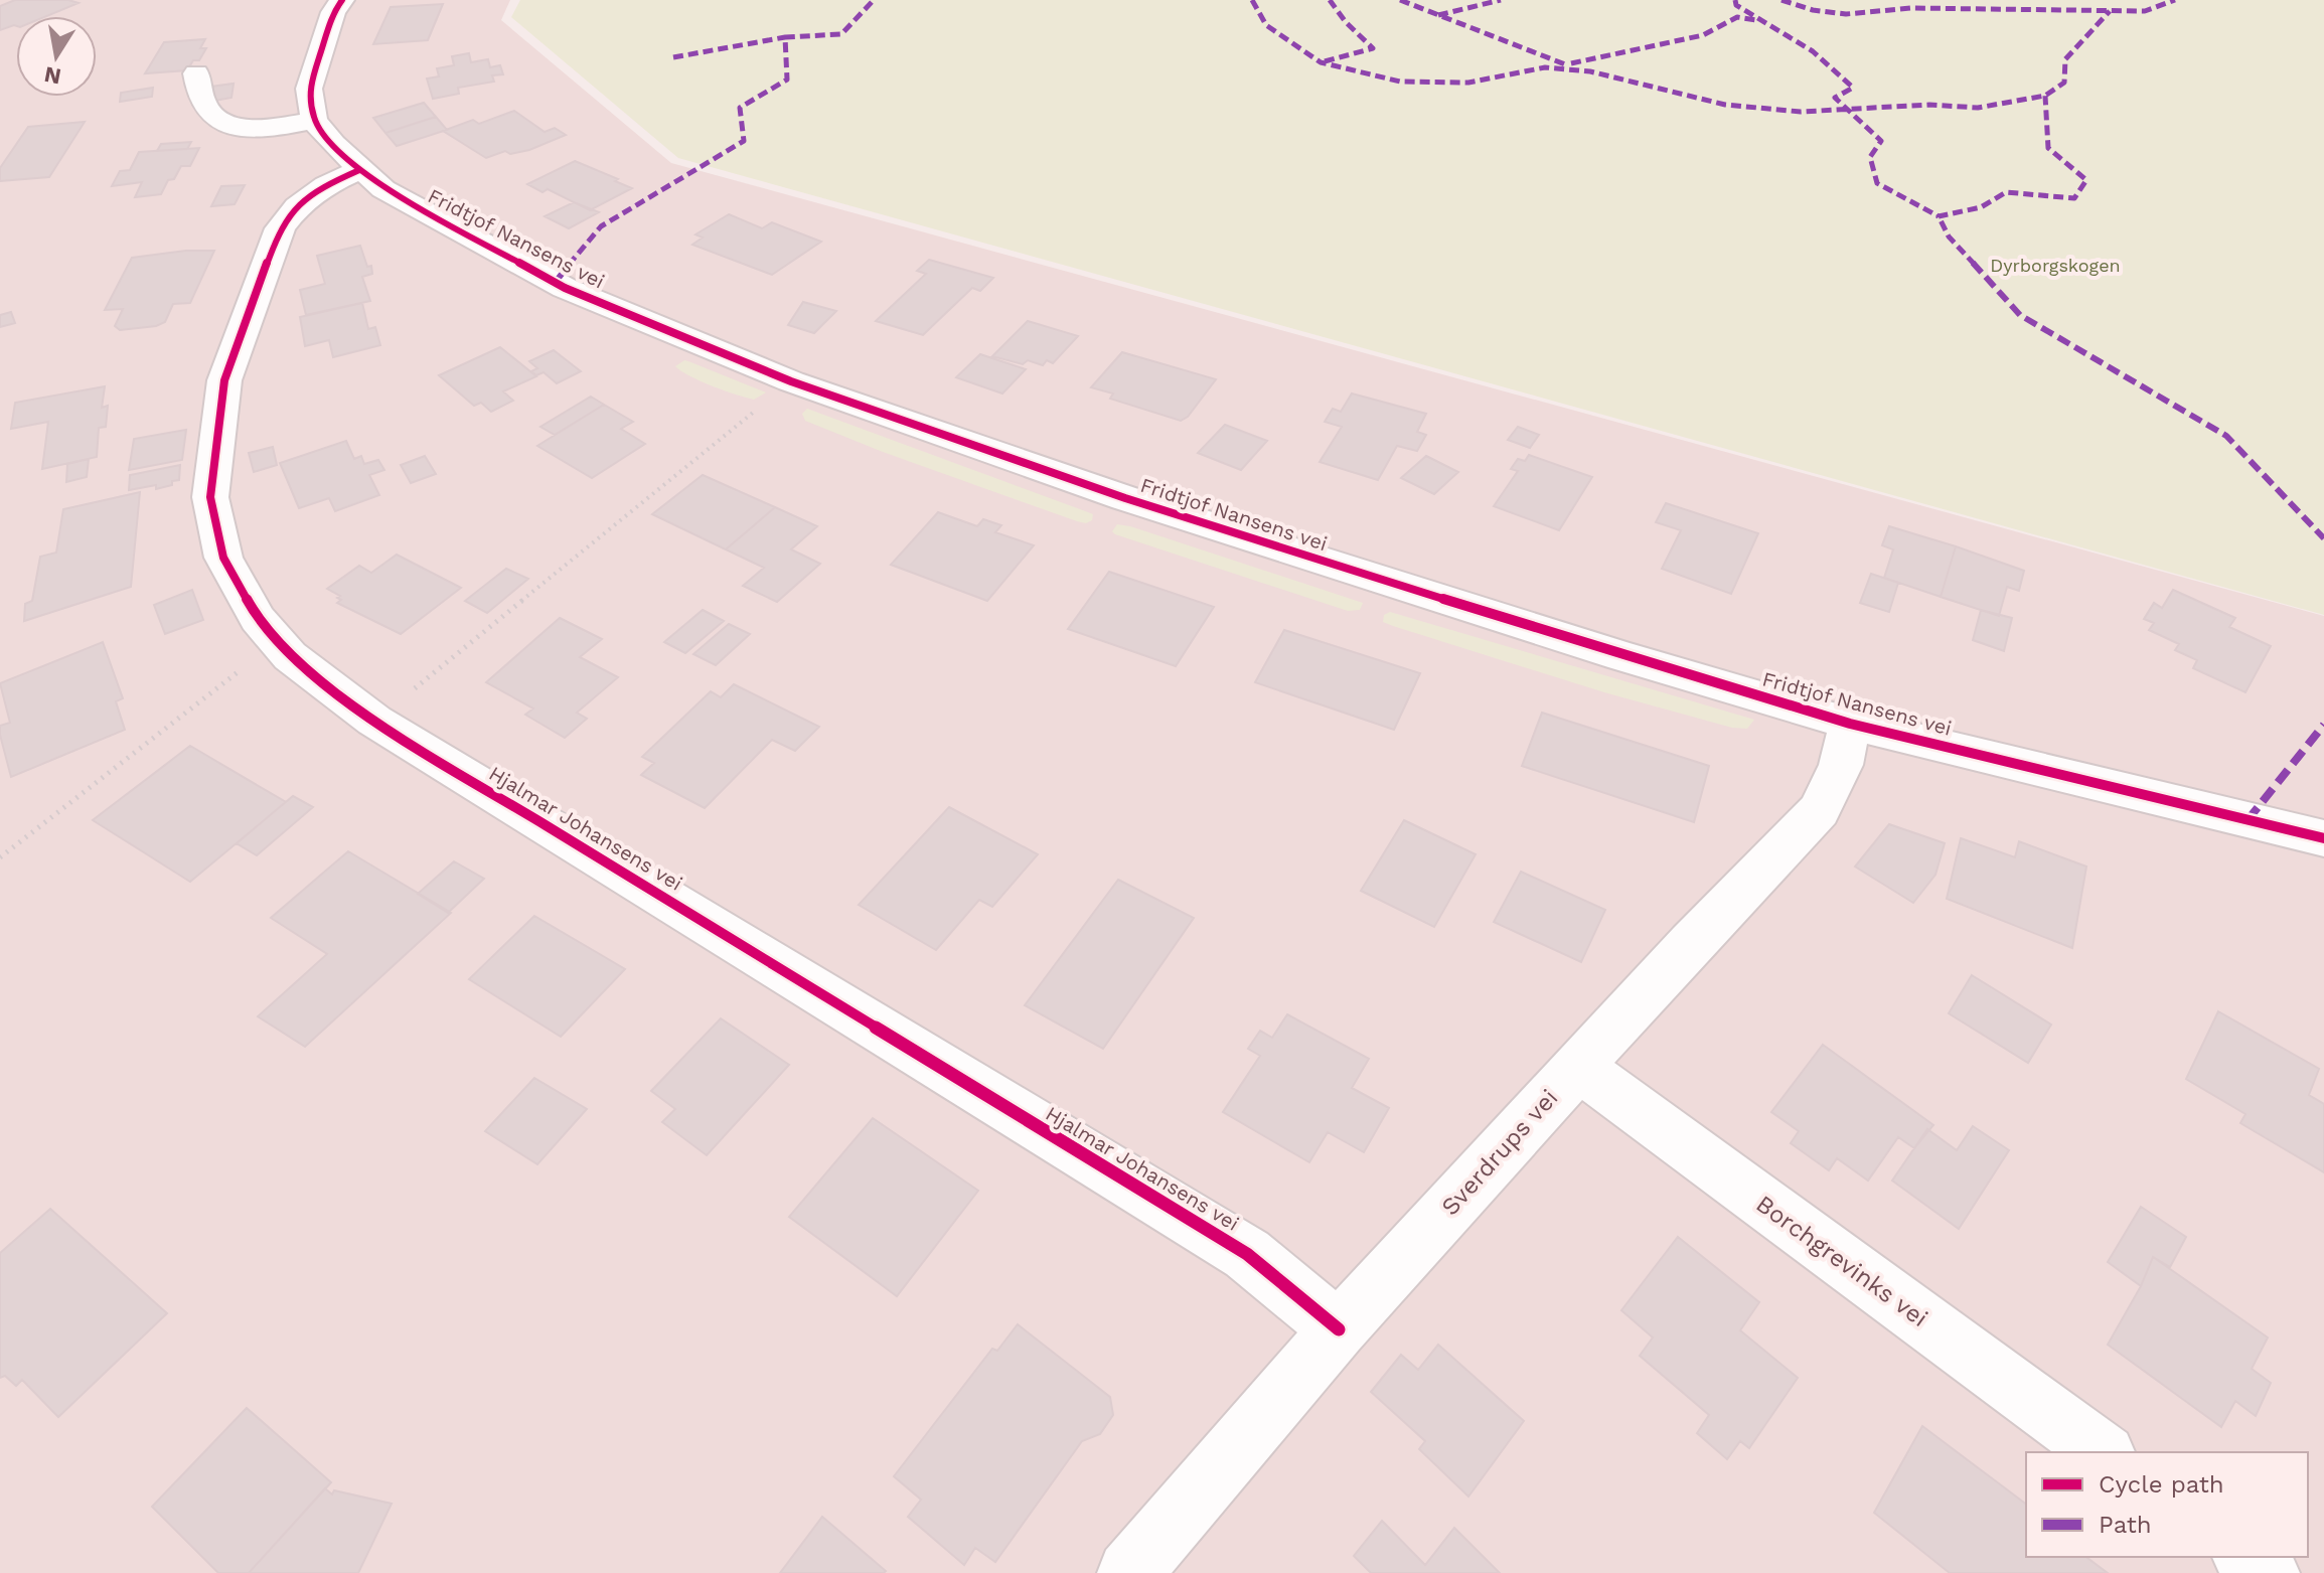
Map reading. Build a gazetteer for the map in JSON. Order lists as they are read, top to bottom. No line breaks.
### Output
{"streets":{"street":["Fridtjof Nansens vei","Hjalmar Johansens vei","Sverdrups vei","Borchgrevinks vei"]},"crossings":[["Fridtjof Nansens vei","Hjalmar Johansens vei"],["Fridtjof Nansens vei","Sverdrups vei"],["Hjalmar Johansens vei","Sverdrups vei"],["Sverdrups vei","Borchgrevinks vei"]],"parks":["Dyrborgskogen"],"legend":["Cycle path","Path"],"north":"bottom"}
